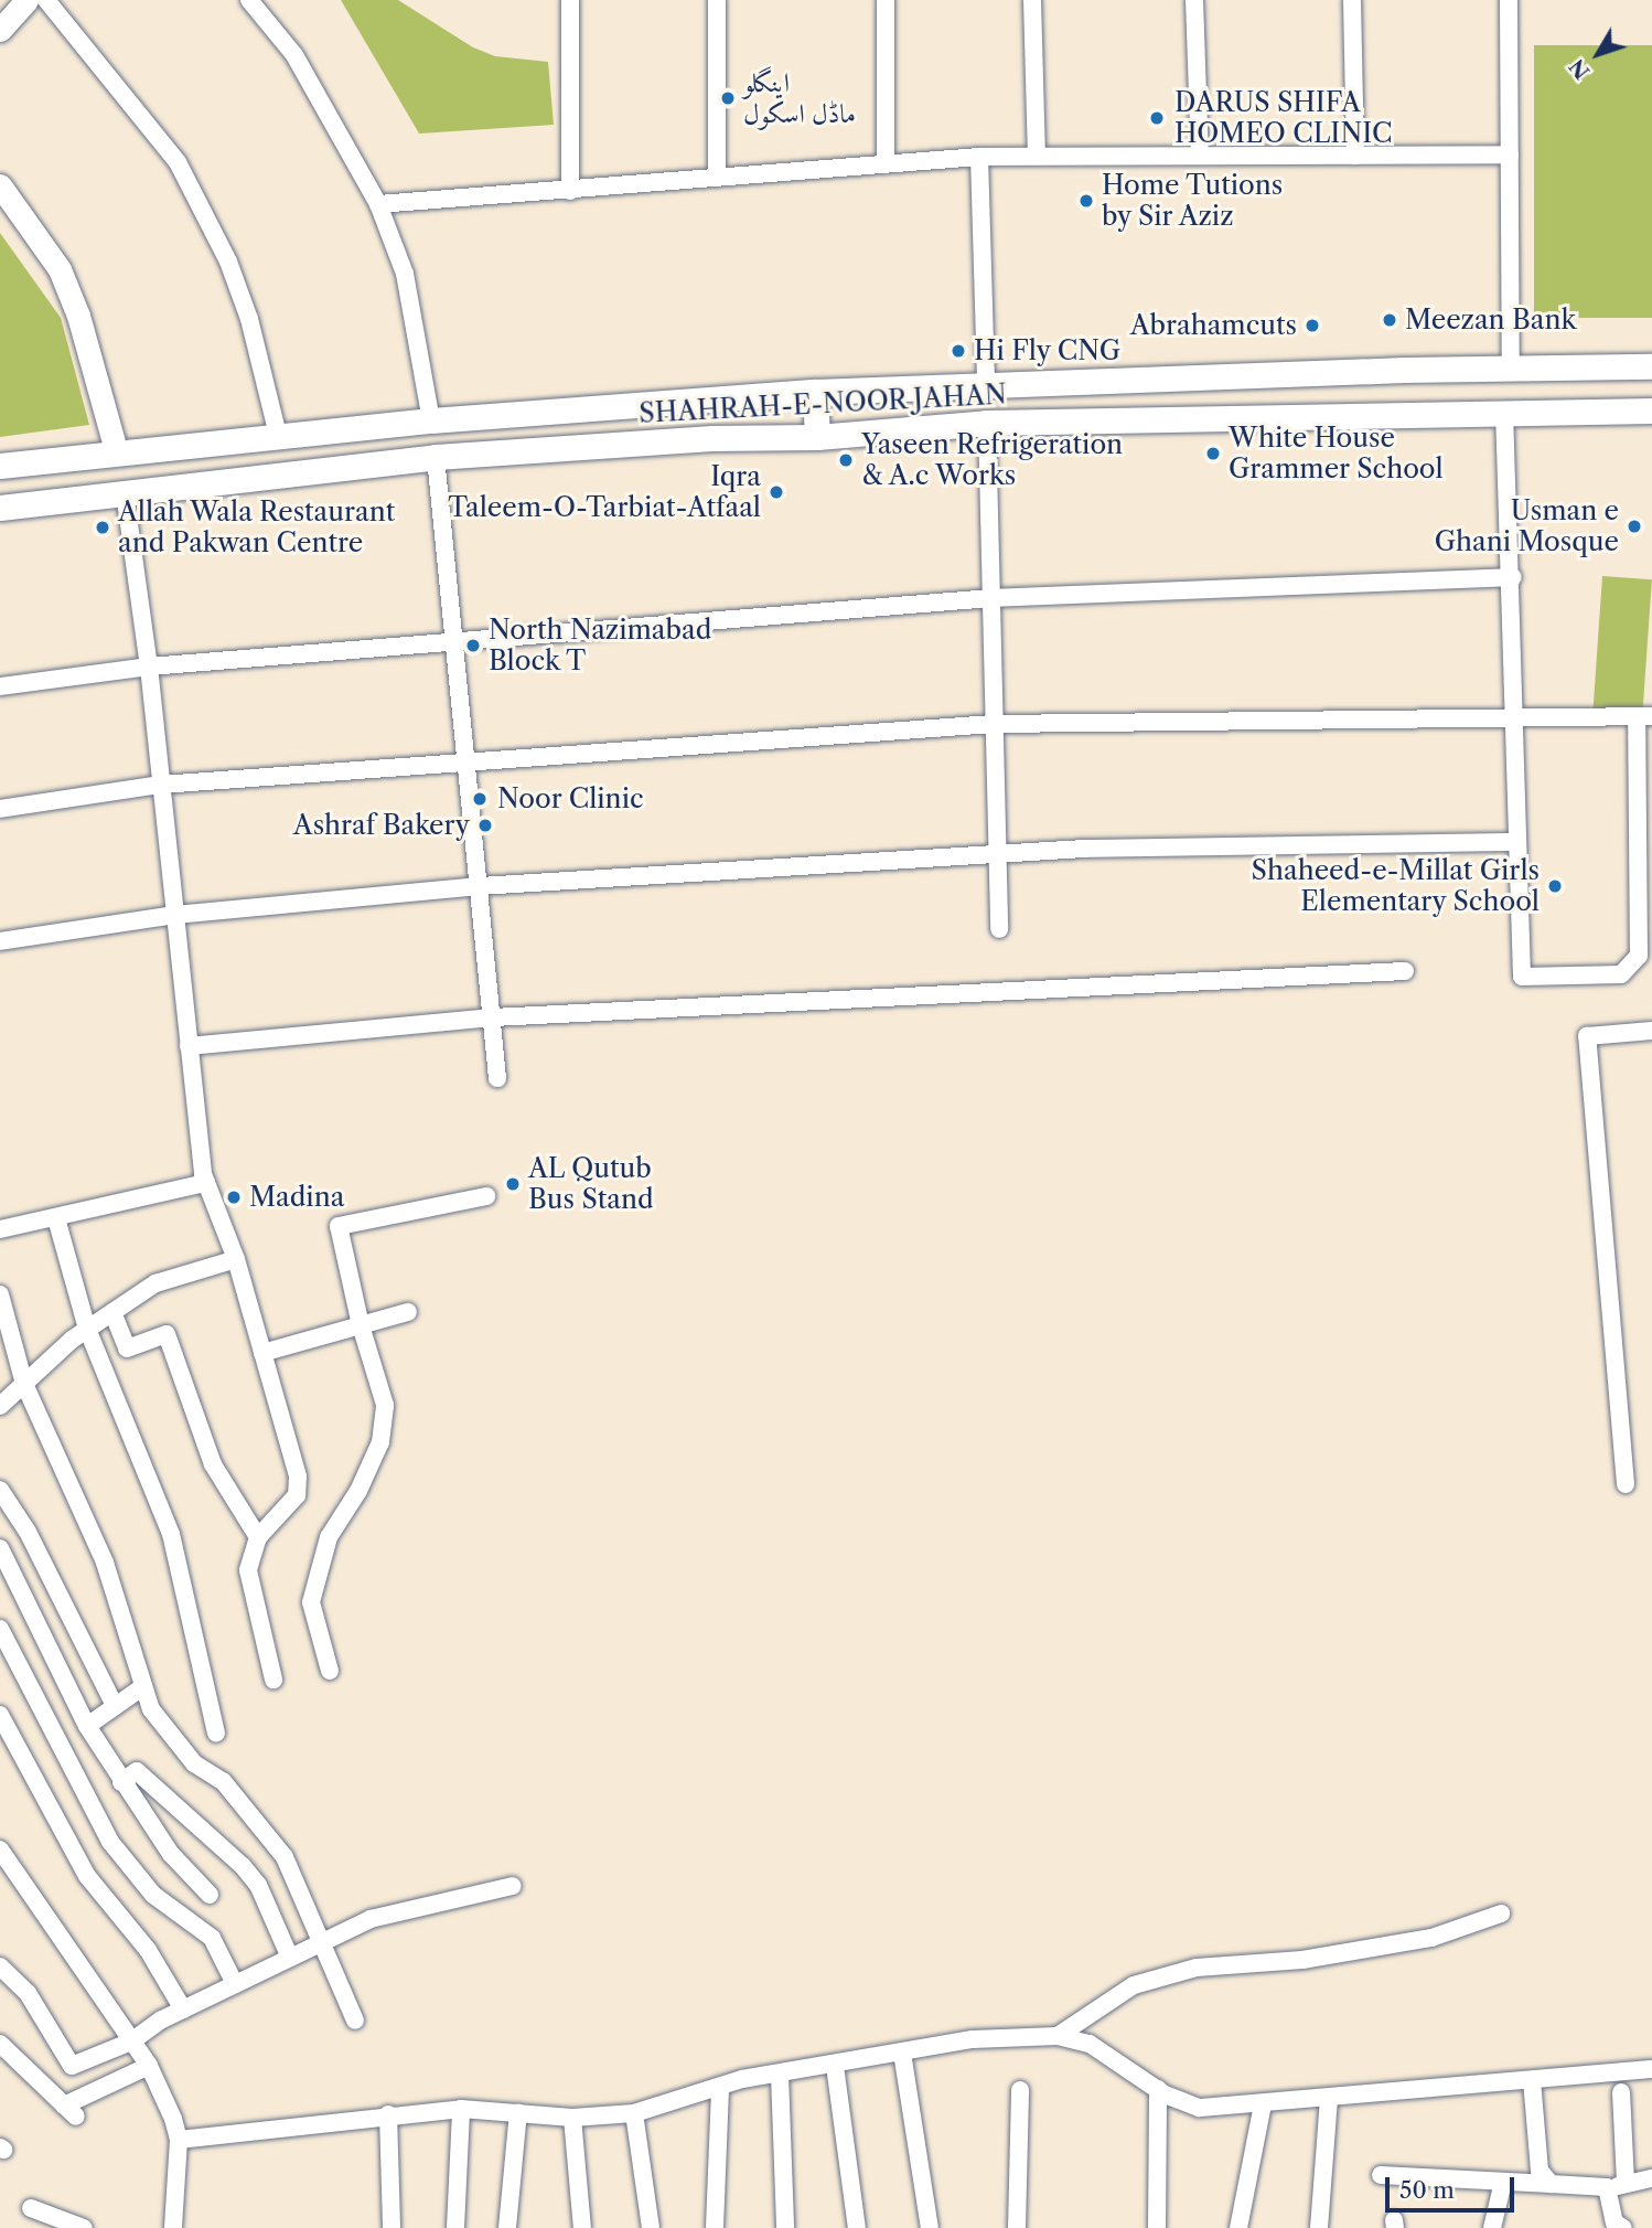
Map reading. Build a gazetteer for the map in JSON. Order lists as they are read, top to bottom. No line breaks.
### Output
{"streets":{"main road":["SHAHRAH-E-NOOR JAHAN"]},"places":["اینگلو ماڈل اسکول","DARUS SHIFA HOMEO CLINIC","Home Tutions by Sir Aziz","Meezan Bank","Abrahamcuts","Hi Fly CNG","White House Grammer School","Yaseen Refrigeration & A.c Works","Iqra Taleem-O-Tarbiat-Atfaal","Usman e Ghani Mosque","Allah Wala Restaurant and Pakwan Centre","North Nazimabad Block T","Noor Clinic","Ashraf Bakery","Shaheed-e-Millat Girls Elementary School","AL Qutub Bus Stand","Madina"],"scale_bar":"50 m","north":"bottom left"}
